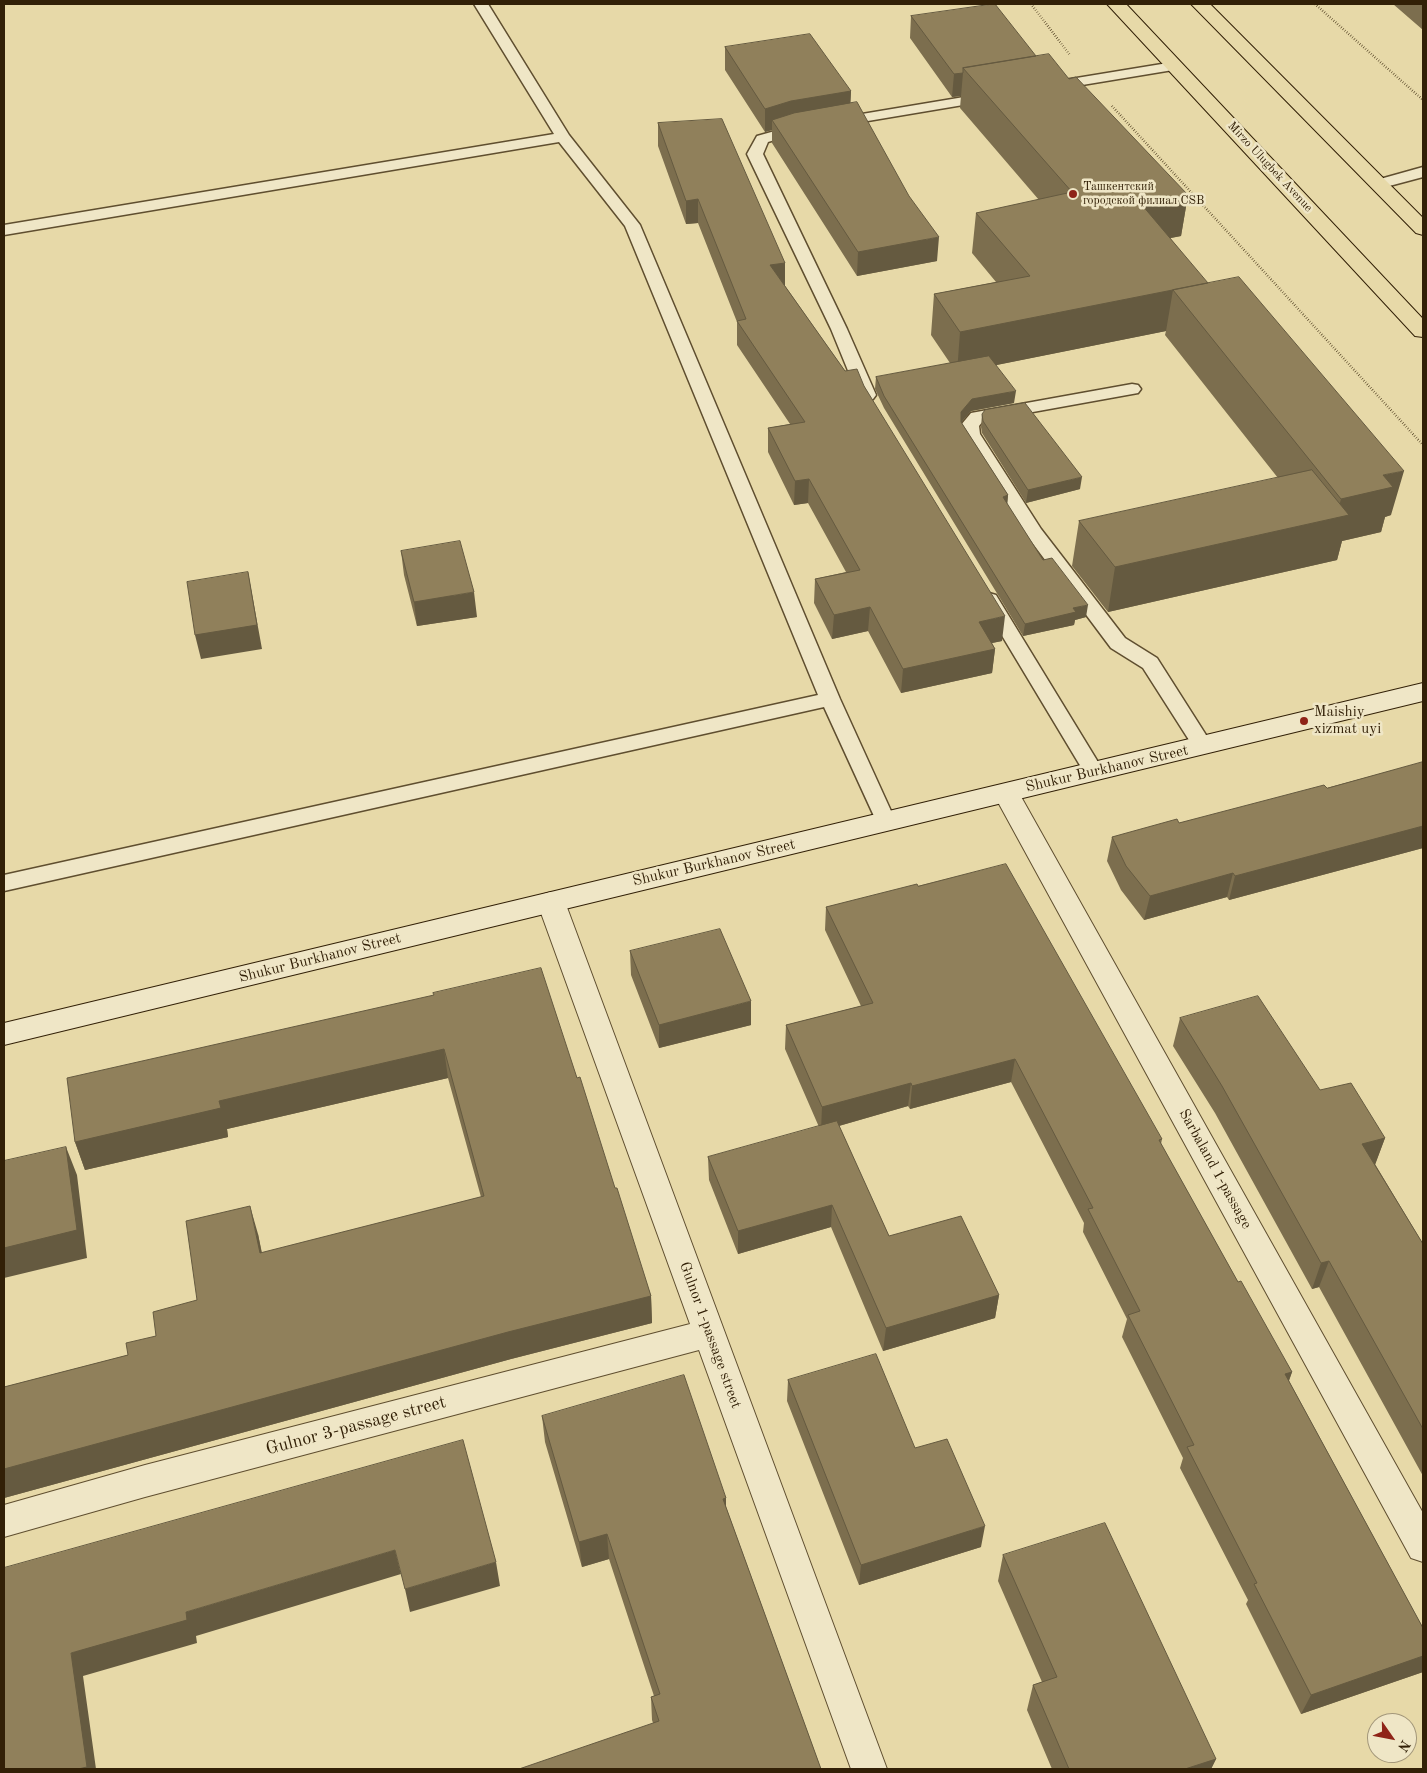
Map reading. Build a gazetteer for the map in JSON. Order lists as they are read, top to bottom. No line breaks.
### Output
{"streets":{"main road":["Mirzo Ulugbek Avenue"],"street":["Shukur Burkhanov Street","Sarbaland 1-passage","Gulnor 1-passage street","Gulnor 3-passage street"]},"crossings":[["Shukur Burkhanov Street","Sarbaland 1-passage"],["Shukur Burkhanov Street","Gulnor 1-passage street"],["Gulnor 1-passage street","Gulnor 3-passage street"]],"places":["Ташкентский городской филиал CSB","Maishiy xizmat uyi"],"north":"bottom right"}
